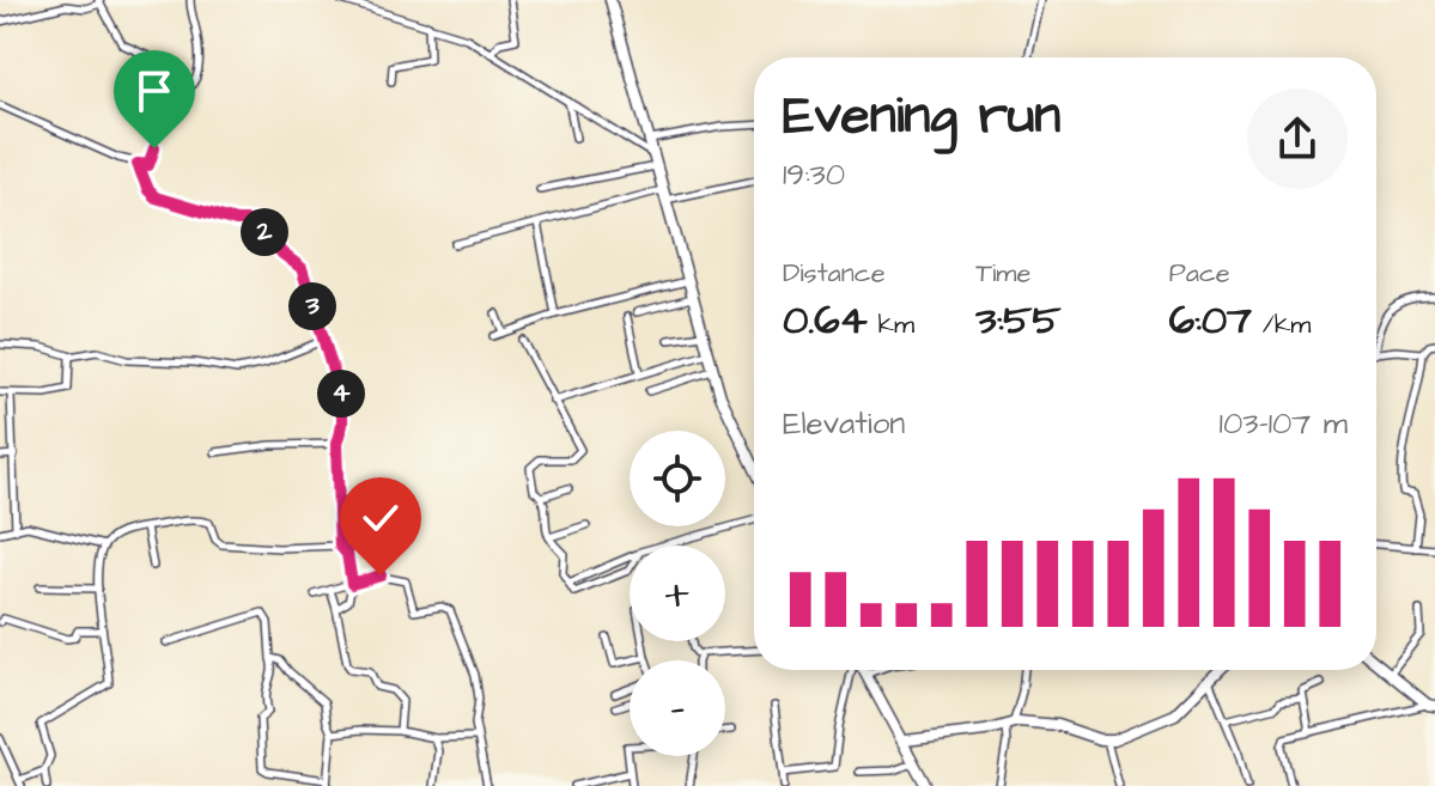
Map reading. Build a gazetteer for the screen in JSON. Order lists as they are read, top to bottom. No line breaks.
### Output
{"page":{"heading":["Evening run","19:30"],"pins":["2","3","4"],"stats":[["Distance","0.64 km"],["Time","3:55"],["Pace","6:07 /km"]],"chart":["Elevation","103–107 m"],"map_buttons":["+","−"]}}
